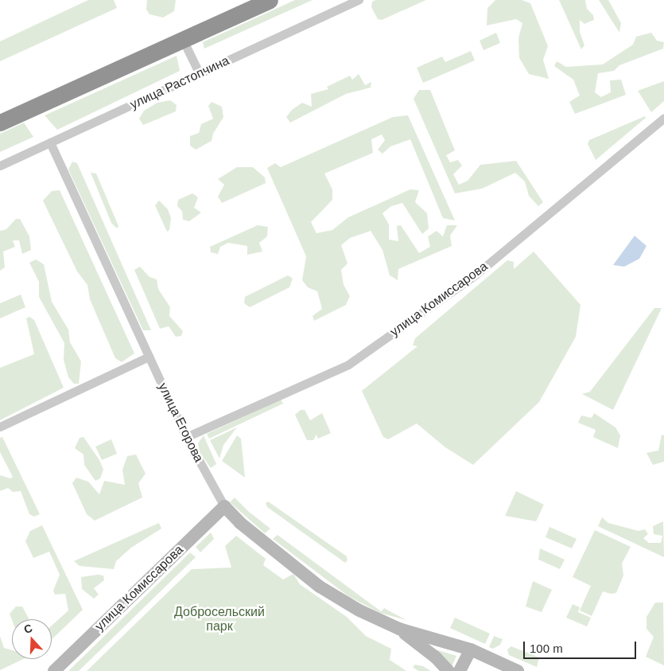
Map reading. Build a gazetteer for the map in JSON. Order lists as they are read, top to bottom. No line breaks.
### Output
{"streets":{"main road":["улица Комиссарова","улица Егорова"],"street":["улица Растопчина"]},"crossings":[["улица Растопчина","улица Егорова"],["улица Комиссарова","улица Егорова"]],"parks":["Добросельский парк"],"scale_bar":"100 m","north":"top"}
